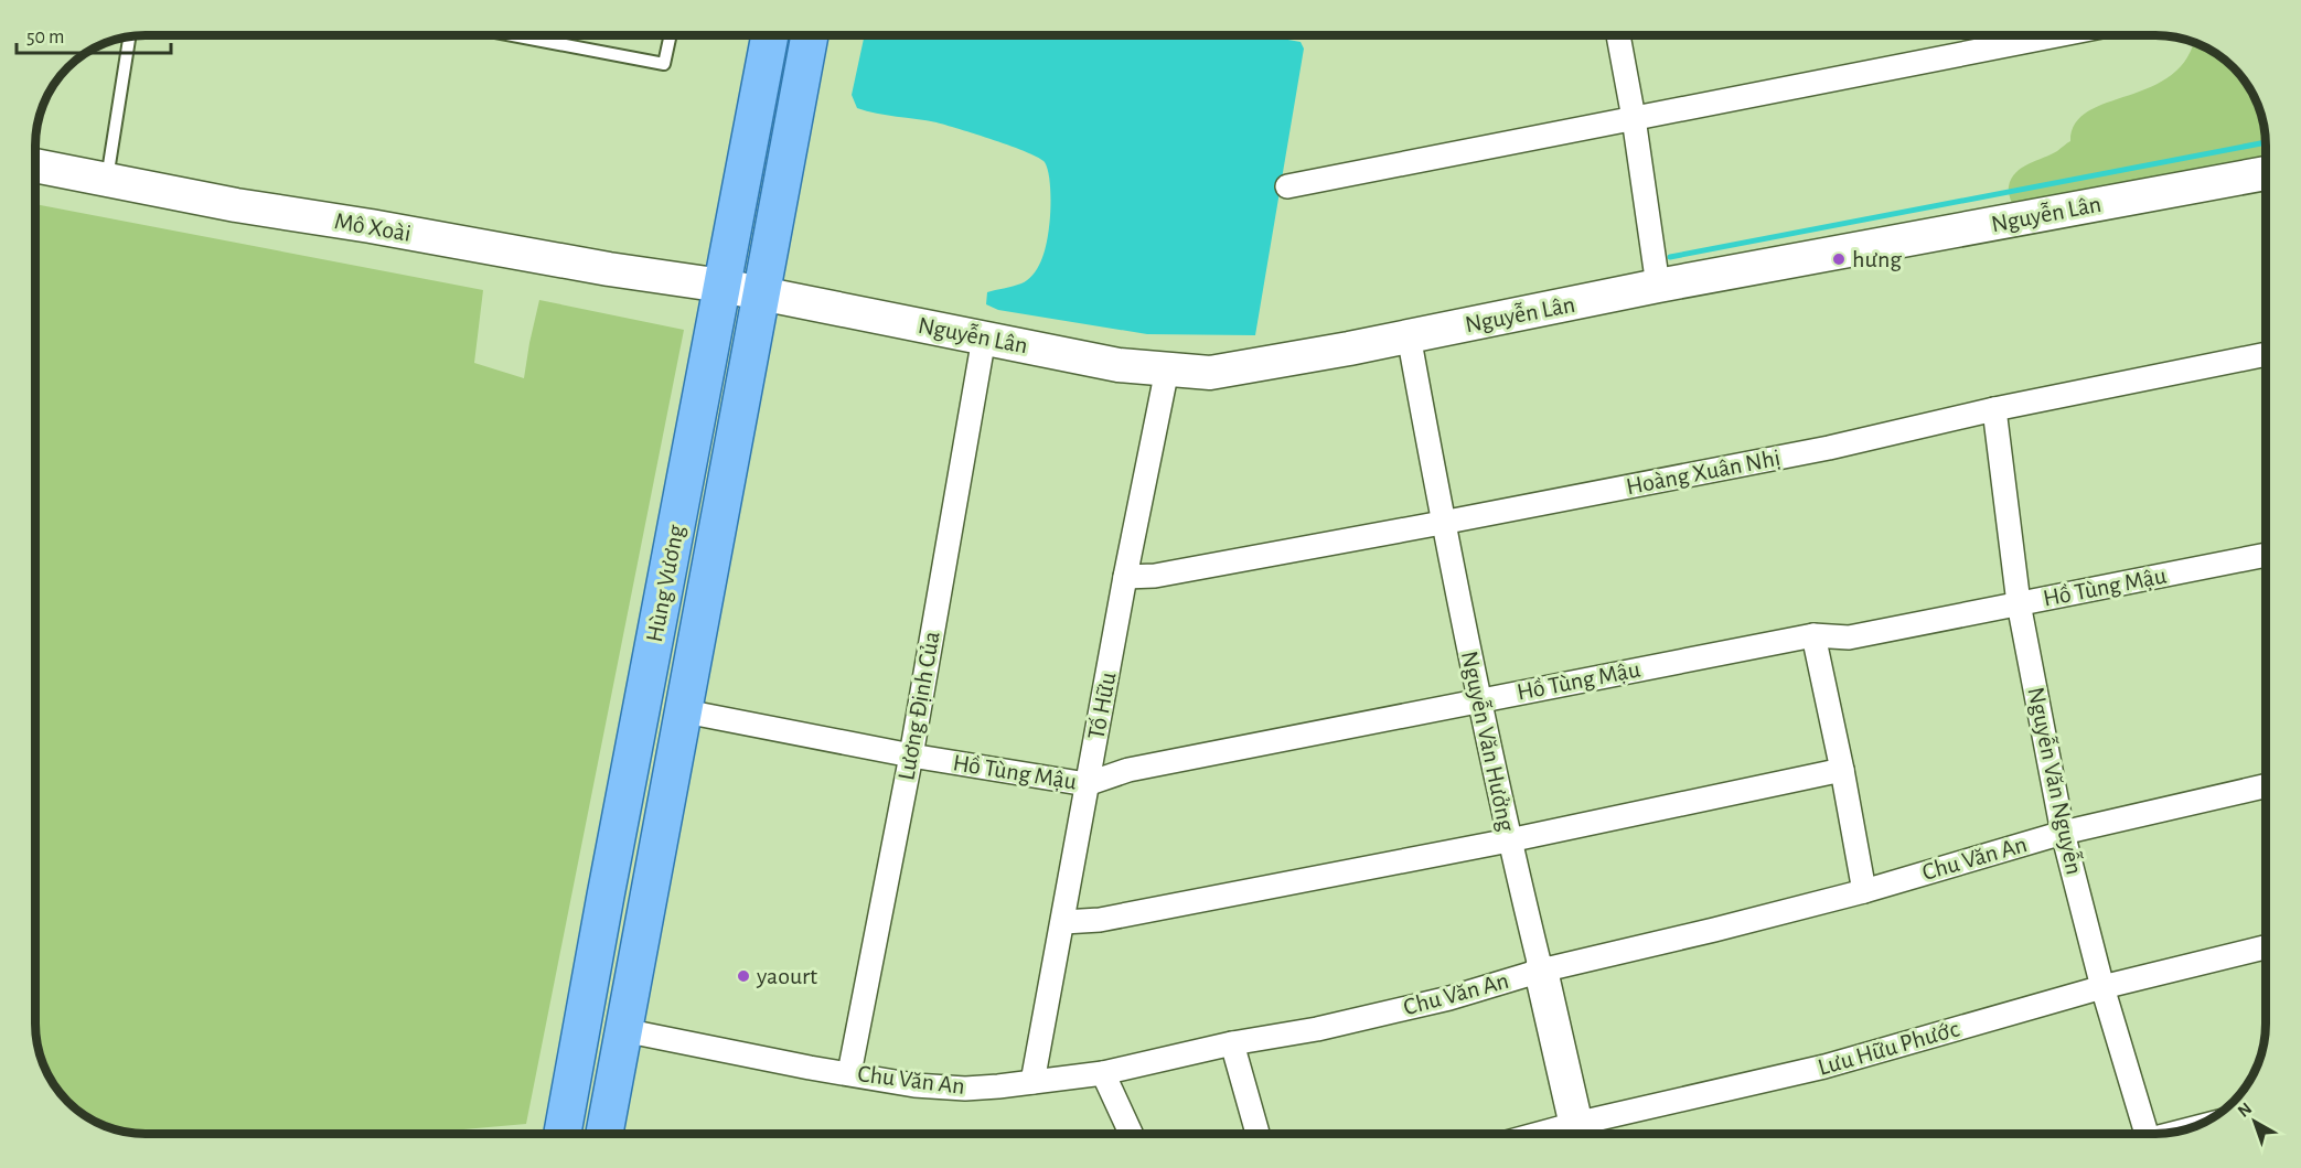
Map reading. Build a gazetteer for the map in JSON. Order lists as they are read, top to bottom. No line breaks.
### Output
{"streets":{"main road":["Hùng Vương"],"street":["Nguyễn Lân","Mô Xoài","Hoàng Xuân Nhị","Hồ Tùng Mậu","Lương Định Của","Tố Hữu","Nguyễn Văn Hưởng","Nguyễn Văn Nguyễn","Chu Văn An","Lưu Hữu Phước"]},"crossings":[["Nguyễn Lân","Mô Xoài"],["Nguyễn Lân","Hùng Vương"],["Nguyễn Lân","Lương Định Của"],["Nguyễn Lân","Tố Hữu"],["Nguyễn Lân","Nguyễn Văn Hưởng"],["Mô Xoài","Hùng Vương"],["Hoàng Xuân Nhị","Tố Hữu"],["Hoàng Xuân Nhị","Nguyễn Văn Hưởng"],["Hoàng Xuân Nhị","Nguyễn Văn Nguyễn"],["Hùng Vương","Hồ Tùng Mậu"],["Hùng Vương","Chu Văn An"],["Hồ Tùng Mậu","Lương Định Của"],["Hồ Tùng Mậu","Tố Hữu"],["Hồ Tùng Mậu","Nguyễn Văn Hưởng"],["Hồ Tùng Mậu","Nguyễn Văn Nguyễn"],["Lương Định Của","Chu Văn An"],["Tố Hữu","Chu Văn An"],["Nguyễn Văn Hưởng","Chu Văn An"],["Nguyễn Văn Nguyễn","Chu Văn An"],["Nguyễn Văn Nguyễn","Lưu Hữu Phước"]],"places":["hưng","yaourt"],"scale_bar":"50 m","north":"top left"}
